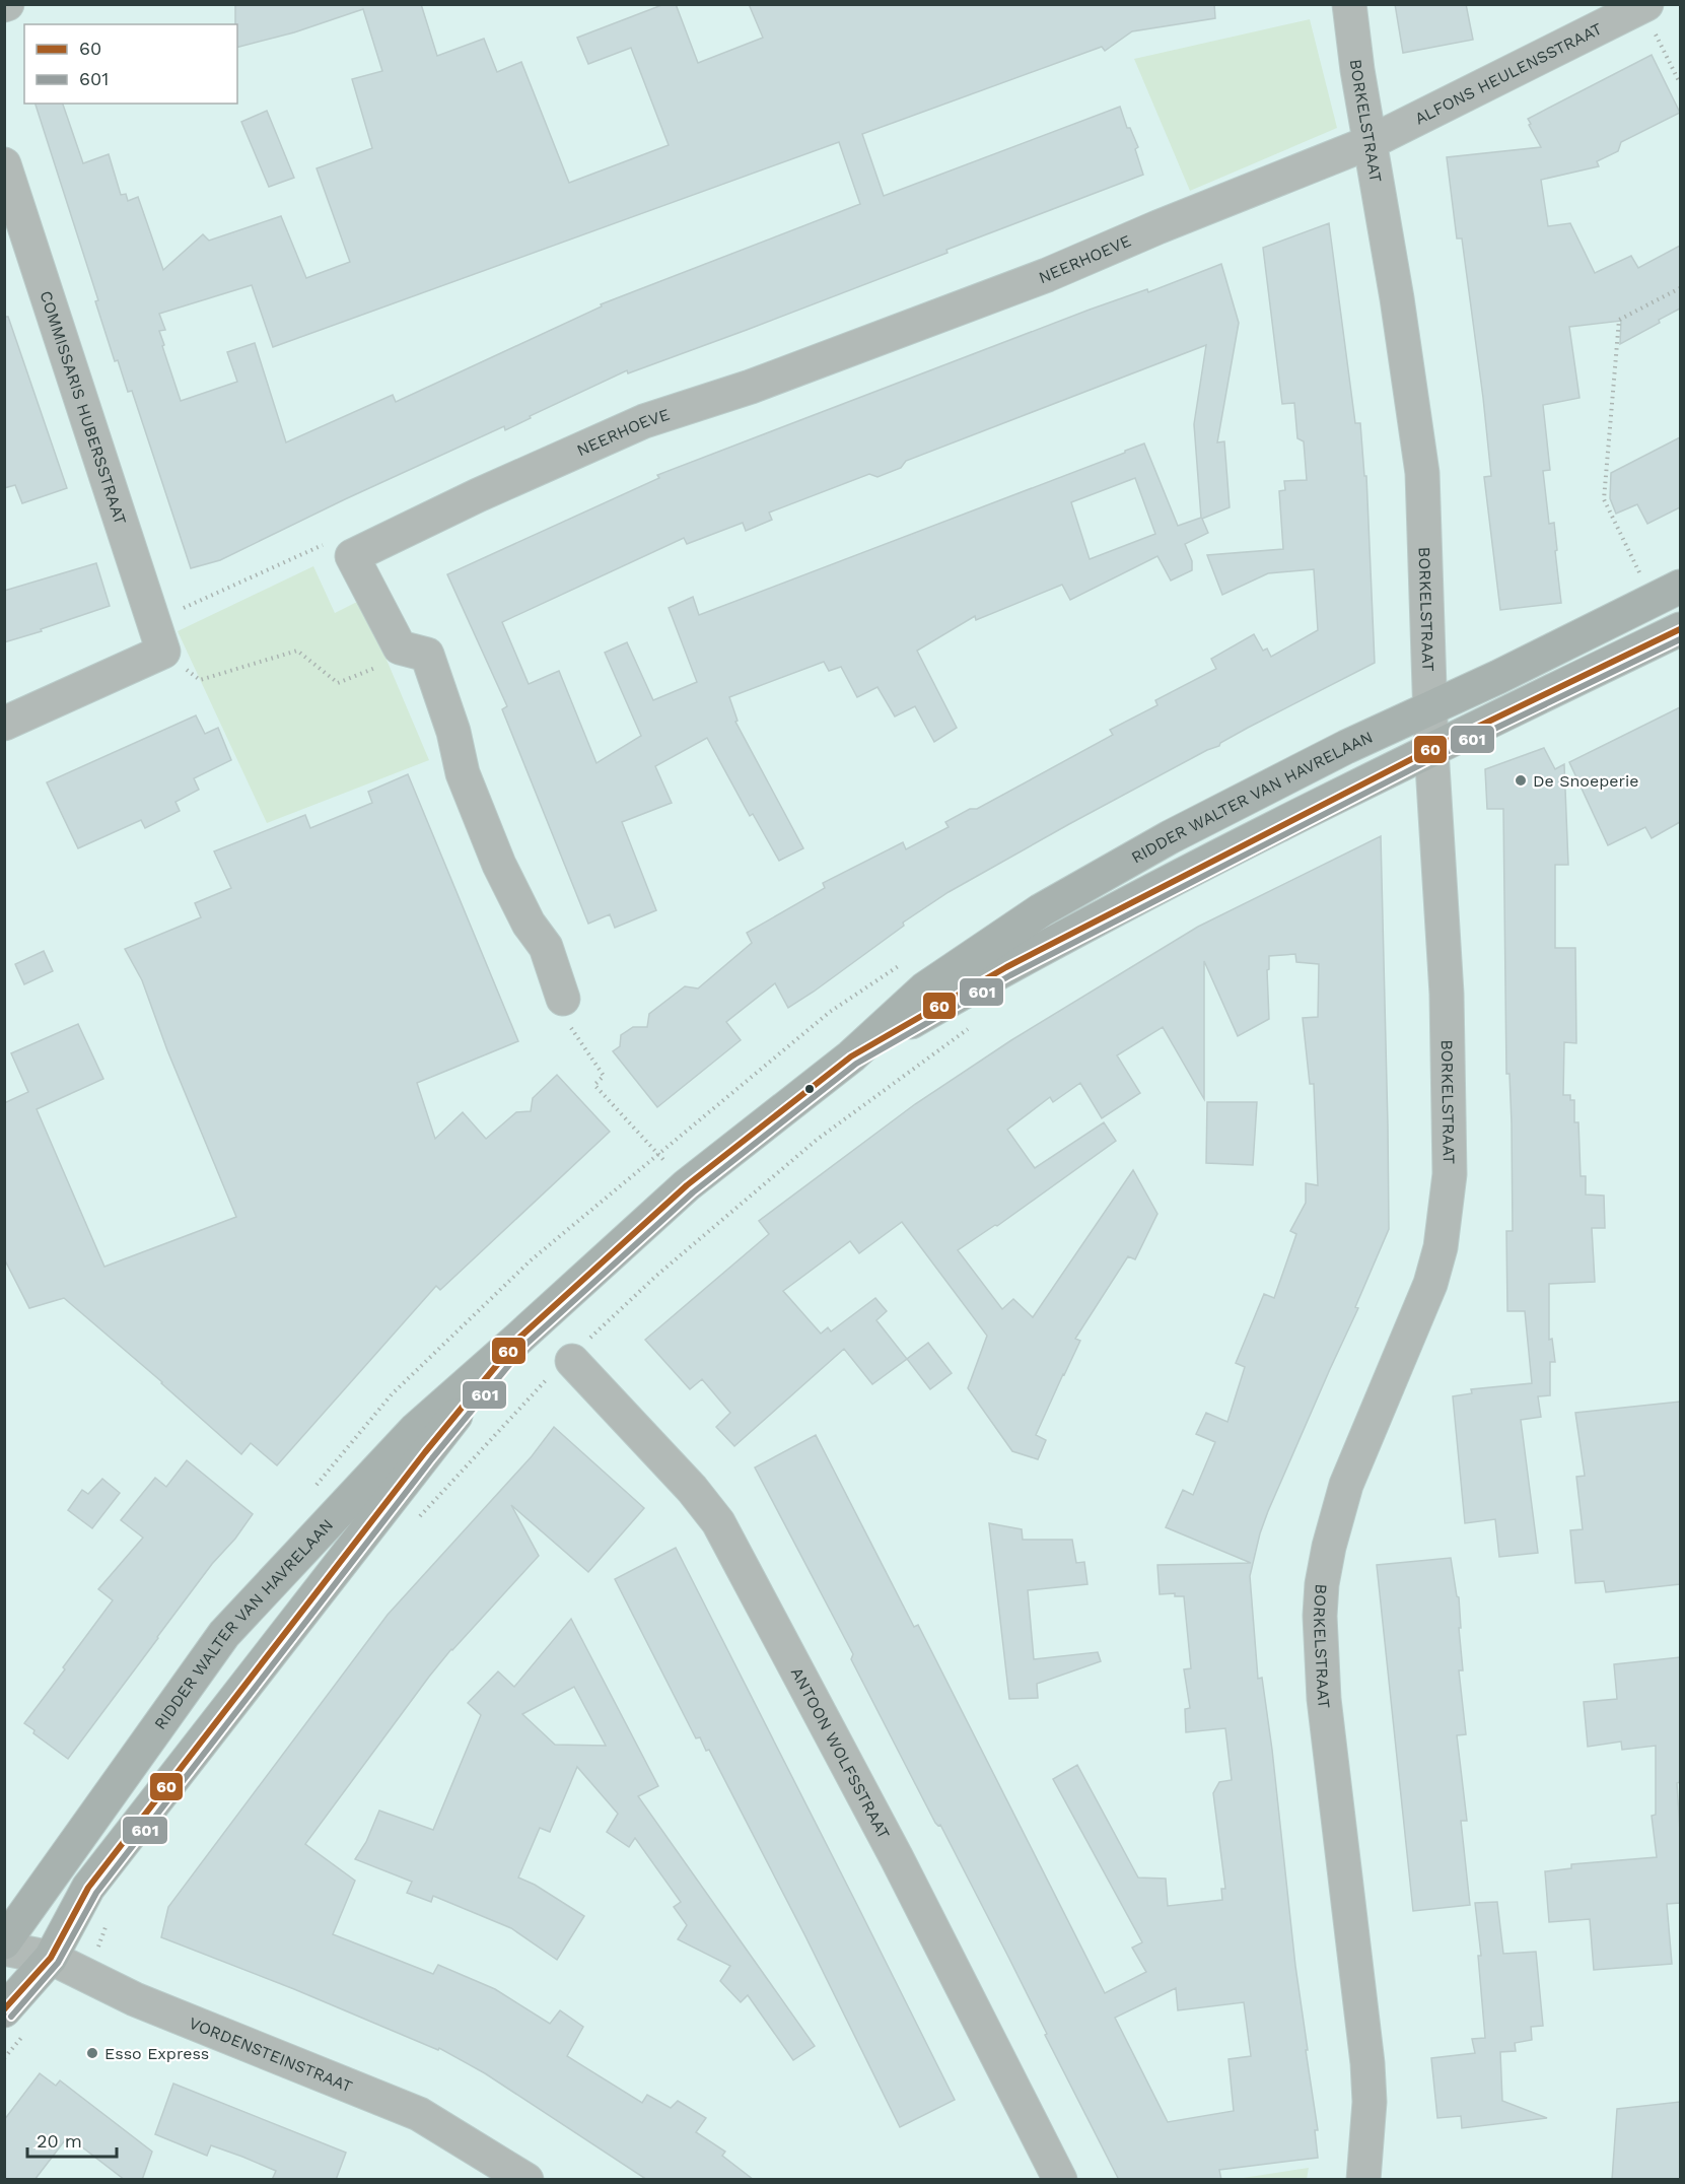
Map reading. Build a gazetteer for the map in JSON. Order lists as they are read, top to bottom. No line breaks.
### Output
{"streets":{"main road":["RIDDER WALTER VAN HAVRELAAN"],"street":["ALFONS HEULENSSTRAAT","BORKELSTRAAT","NEERHOEVE","COMMISSARIS HUBERSSTRAAT","ANTOON WOLFSSTRAAT","VORDENSTEINSTRAAT"]},"crossings":[["ALFONS HEULENSSTRAAT","BORKELSTRAAT"],["ALFONS HEULENSSTRAAT","NEERHOEVE"],["BORKELSTRAAT","NEERHOEVE"],["BORKELSTRAAT","RIDDER WALTER VAN HAVRELAAN"],["RIDDER WALTER VAN HAVRELAAN","VORDENSTEINSTRAAT"]],"places":["De Snoeperie","Esso Express"],"lines":["transit line 60","transit line 601"],"legend":["60","601"],"scale_bar":"20 m"}
